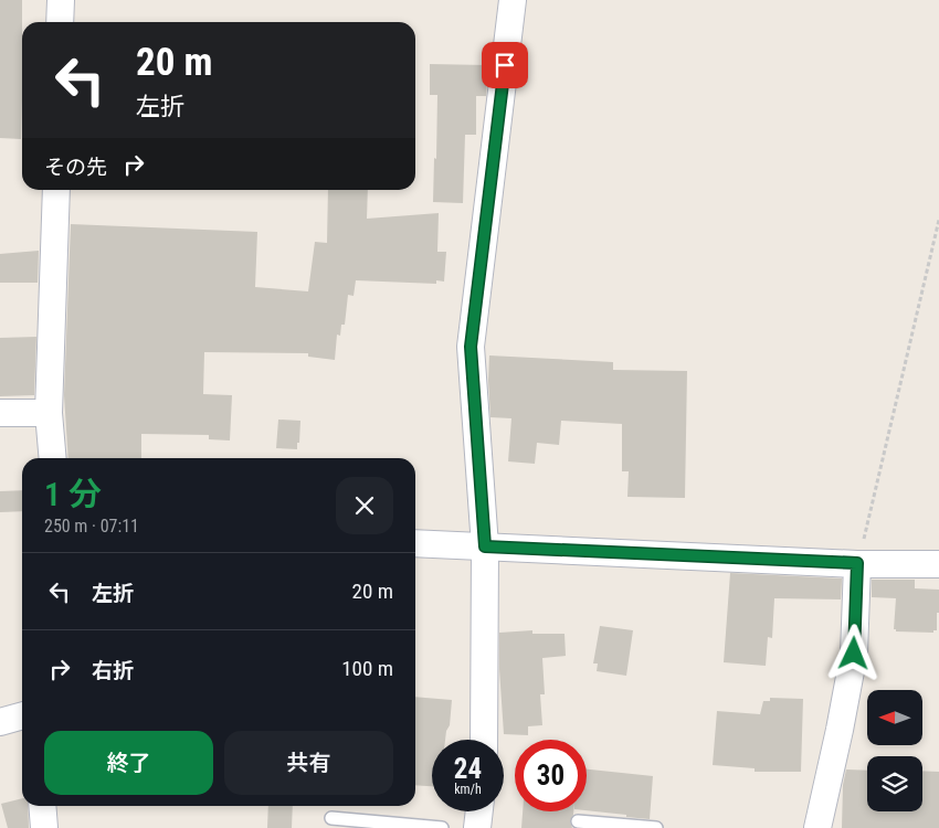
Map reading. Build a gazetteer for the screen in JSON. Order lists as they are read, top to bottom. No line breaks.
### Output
{"north":"left","page":{"turn":["20 m","左折"],"then":"その先","heading":["1 分","250 m · 07:11"],"list":[{"name":"左折","value":"20 m"},{"name":"右折","value":"100 m"}],"buttons":["終了","共有"],"speed":"24 km/h","limit":"30"}}
